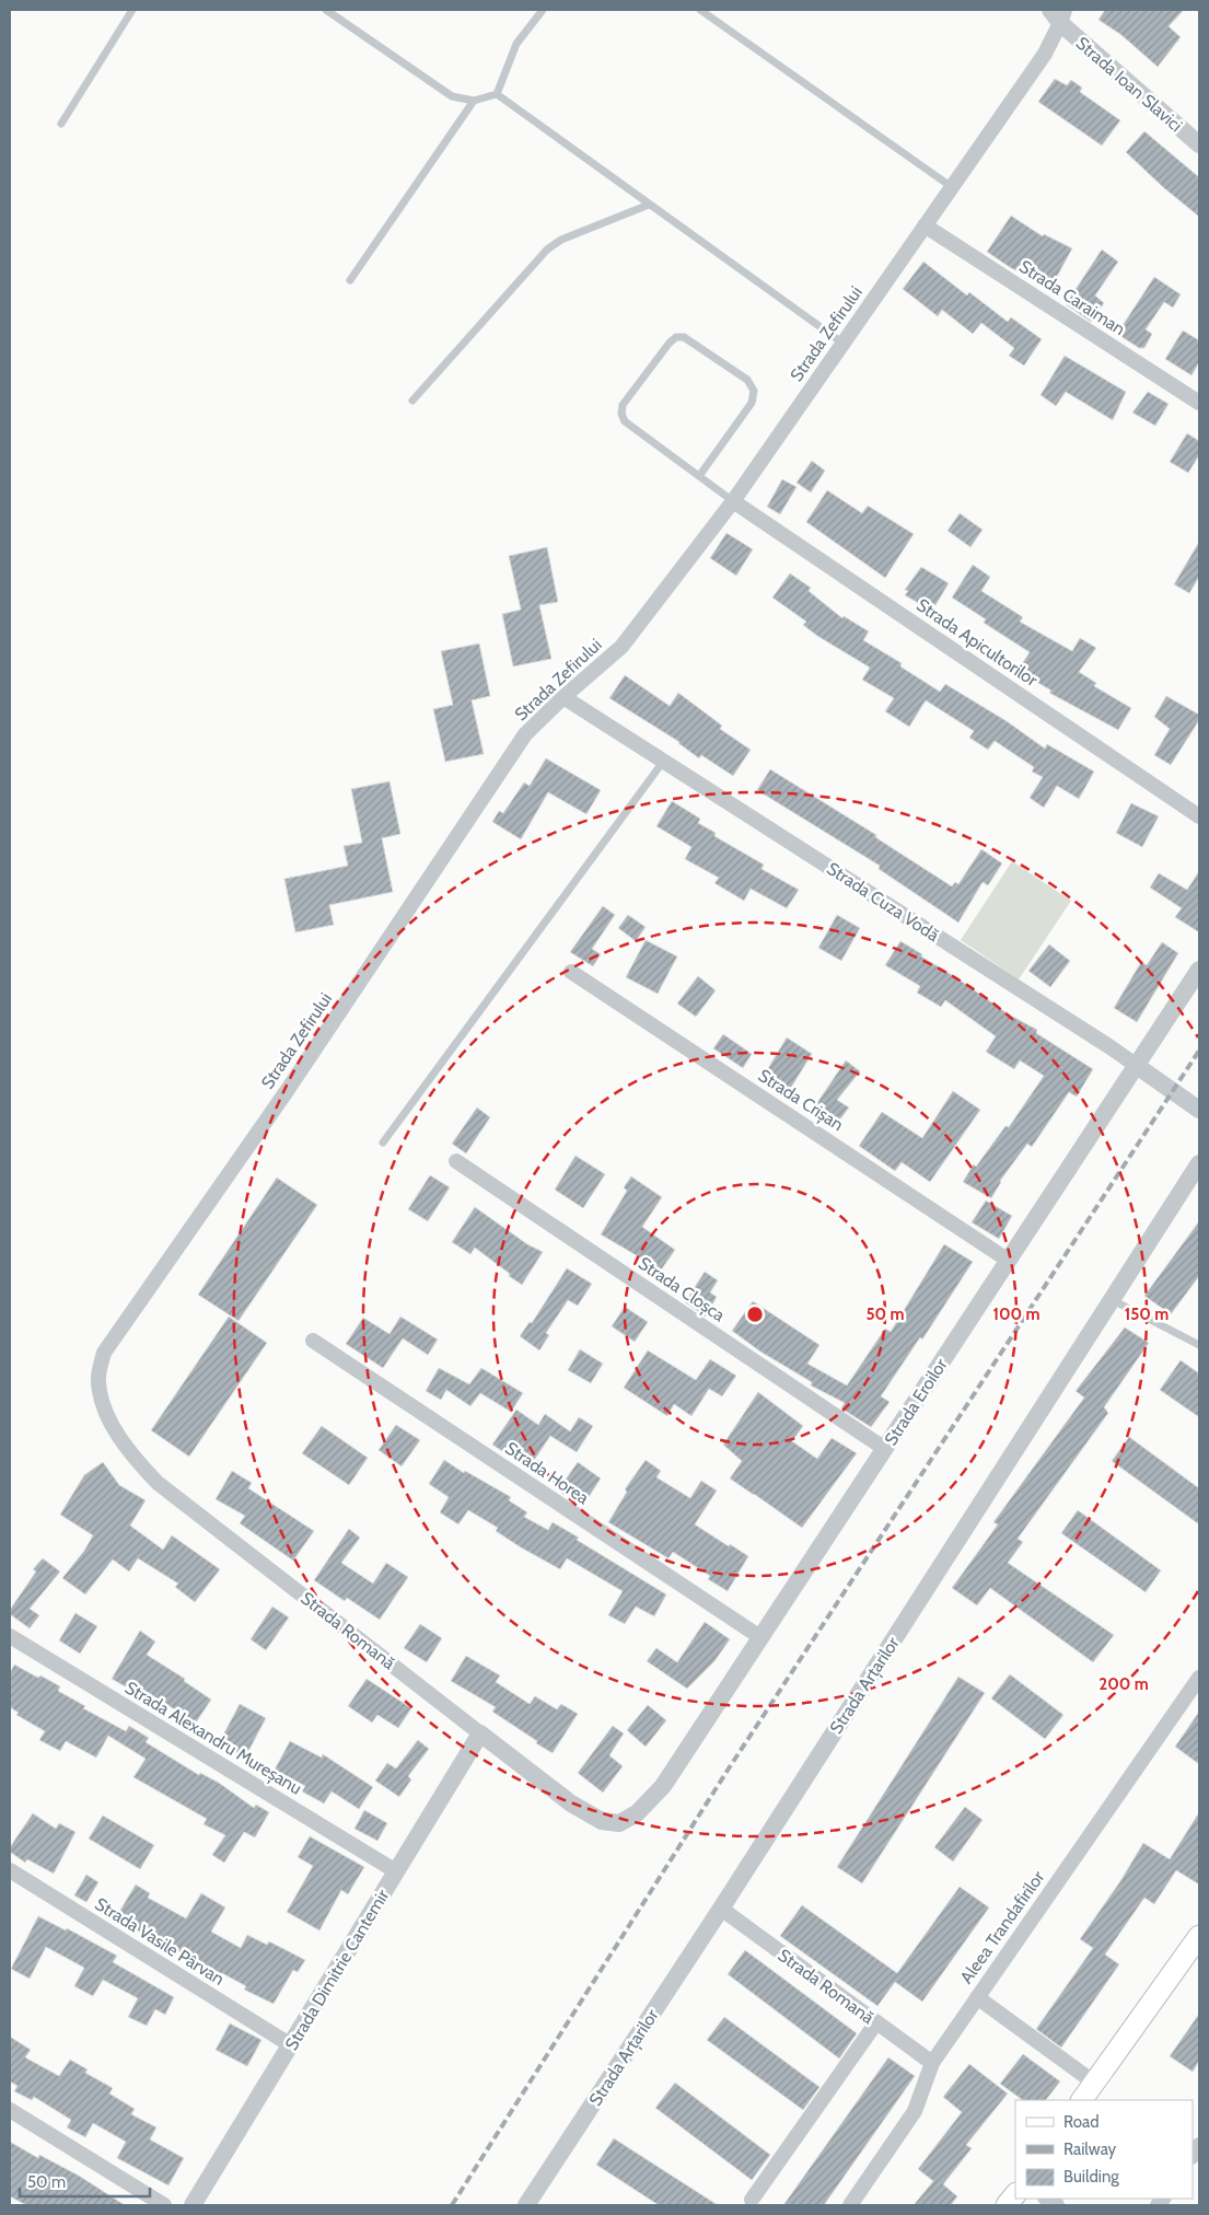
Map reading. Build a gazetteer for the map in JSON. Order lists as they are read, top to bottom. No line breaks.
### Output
{"streets":{"street":["Strada Ioan Slavici","Strada Caraiman","Strada Zefirului","Strada Apicultorilor","Strada Cuza Vodă","Strada Crișan","Strada Cloșca","Strada Eroilor","Strada Horea","Strada Romană","Strada Arțarilor","Strada Alexandru Mureșanu","Aleea Trandafirilor","Strada Vasile Pârvan","Strada Dimitrie Cantemir"]},"crossings":[["Strada Ioan Slavici","Strada Zefirului"],["Strada Caraiman","Strada Zefirului"],["Strada Zefirului","Strada Apicultorilor"],["Strada Zefirului","Strada Cuza Vodă"],["Strada Zefirului","Strada Romană"],["Strada Cuza Vodă","Strada Eroilor"],["Strada Crișan","Strada Eroilor"],["Strada Cloșca","Strada Eroilor"],["Strada Eroilor","Strada Horea"],["Strada Eroilor","Strada Romană"],["Strada Romană","Strada Arțarilor"],["Strada Romană","Aleea Trandafirilor"],["Strada Romană","Strada Dimitrie Cantemir"],["Strada Alexandru Mureșanu","Strada Dimitrie Cantemir"],["Strada Vasile Pârvan","Strada Dimitrie Cantemir"]],"legend":["Road","Railway","Building"],"scale_bar":"50 m","rings":["50 m","100 m","150 m","200 m"]}
